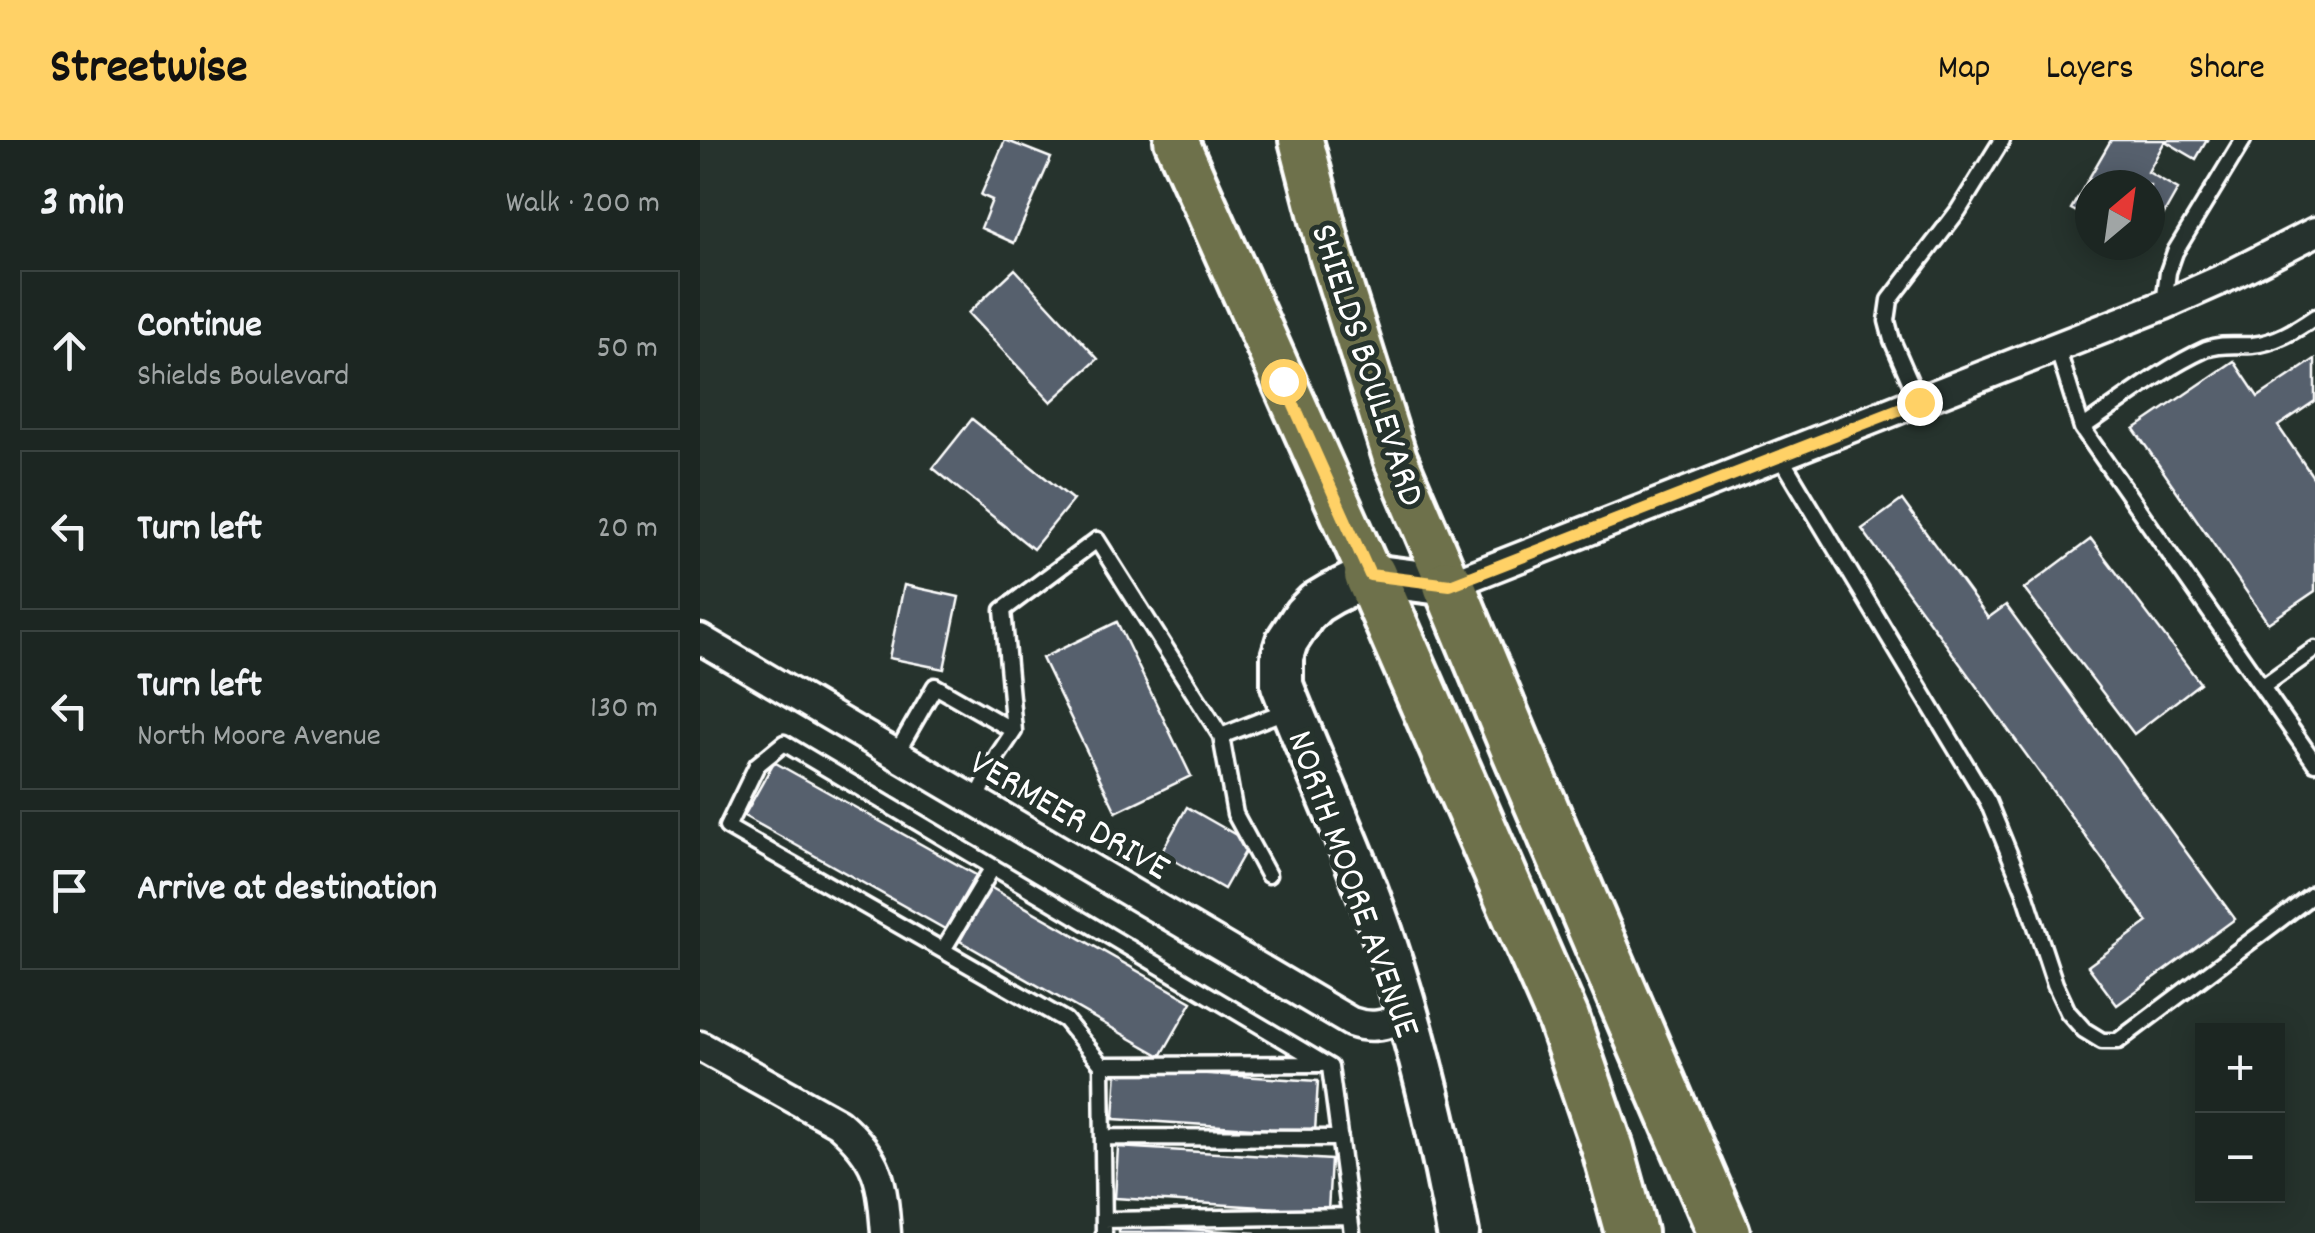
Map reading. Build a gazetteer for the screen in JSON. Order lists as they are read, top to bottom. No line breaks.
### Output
{"streets":{"main road":["SHIELDS BOULEVARD"],"street":["VERMEER DRIVE","NORTH MOORE AVENUE"]},"crossings":[["SHIELDS BOULEVARD","NORTH MOORE AVENUE"],["VERMEER DRIVE","NORTH MOORE AVENUE"]],"north":"top right","page":{"header":"Streetwise","nav":["Map","Layers","Share"],"heading":["3 min","Walk · 200 m"],"list":[["Continue","Shields Boulevard","50 m"],["Turn left","20 m"],["Turn left","North Moore Avenue","130 m"],"Arrive at destination"],"map_buttons":["+","−"]}}
